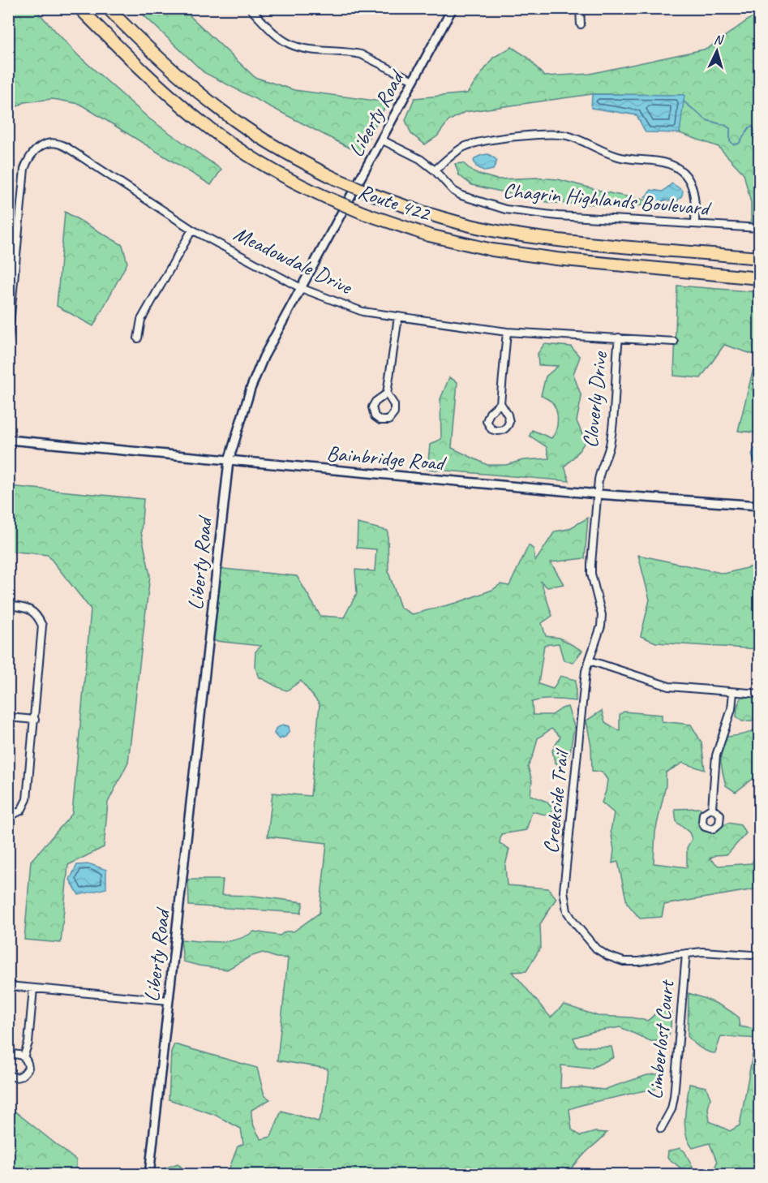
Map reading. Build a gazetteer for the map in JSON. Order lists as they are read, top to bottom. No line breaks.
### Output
{"streets":{"highway":["Route 422"],"street":["Liberty Road","Chagrin Highlands Boulevard","Meadowdale Drive","Cloverly Drive","Bainbridge Road","Creekside Trail","Limberlost Court"]},"crossings":[["Liberty Road","Chagrin Highlands Boulevard"],["Liberty Road","Meadowdale Drive"],["Liberty Road","Bainbridge Road"],["Meadowdale Drive","Cloverly Drive"],["Cloverly Drive","Bainbridge Road"],["Cloverly Drive","Creekside Trail"],["Bainbridge Road","Creekside Trail"],["Creekside Trail","Limberlost Court"]],"north":"top"}
